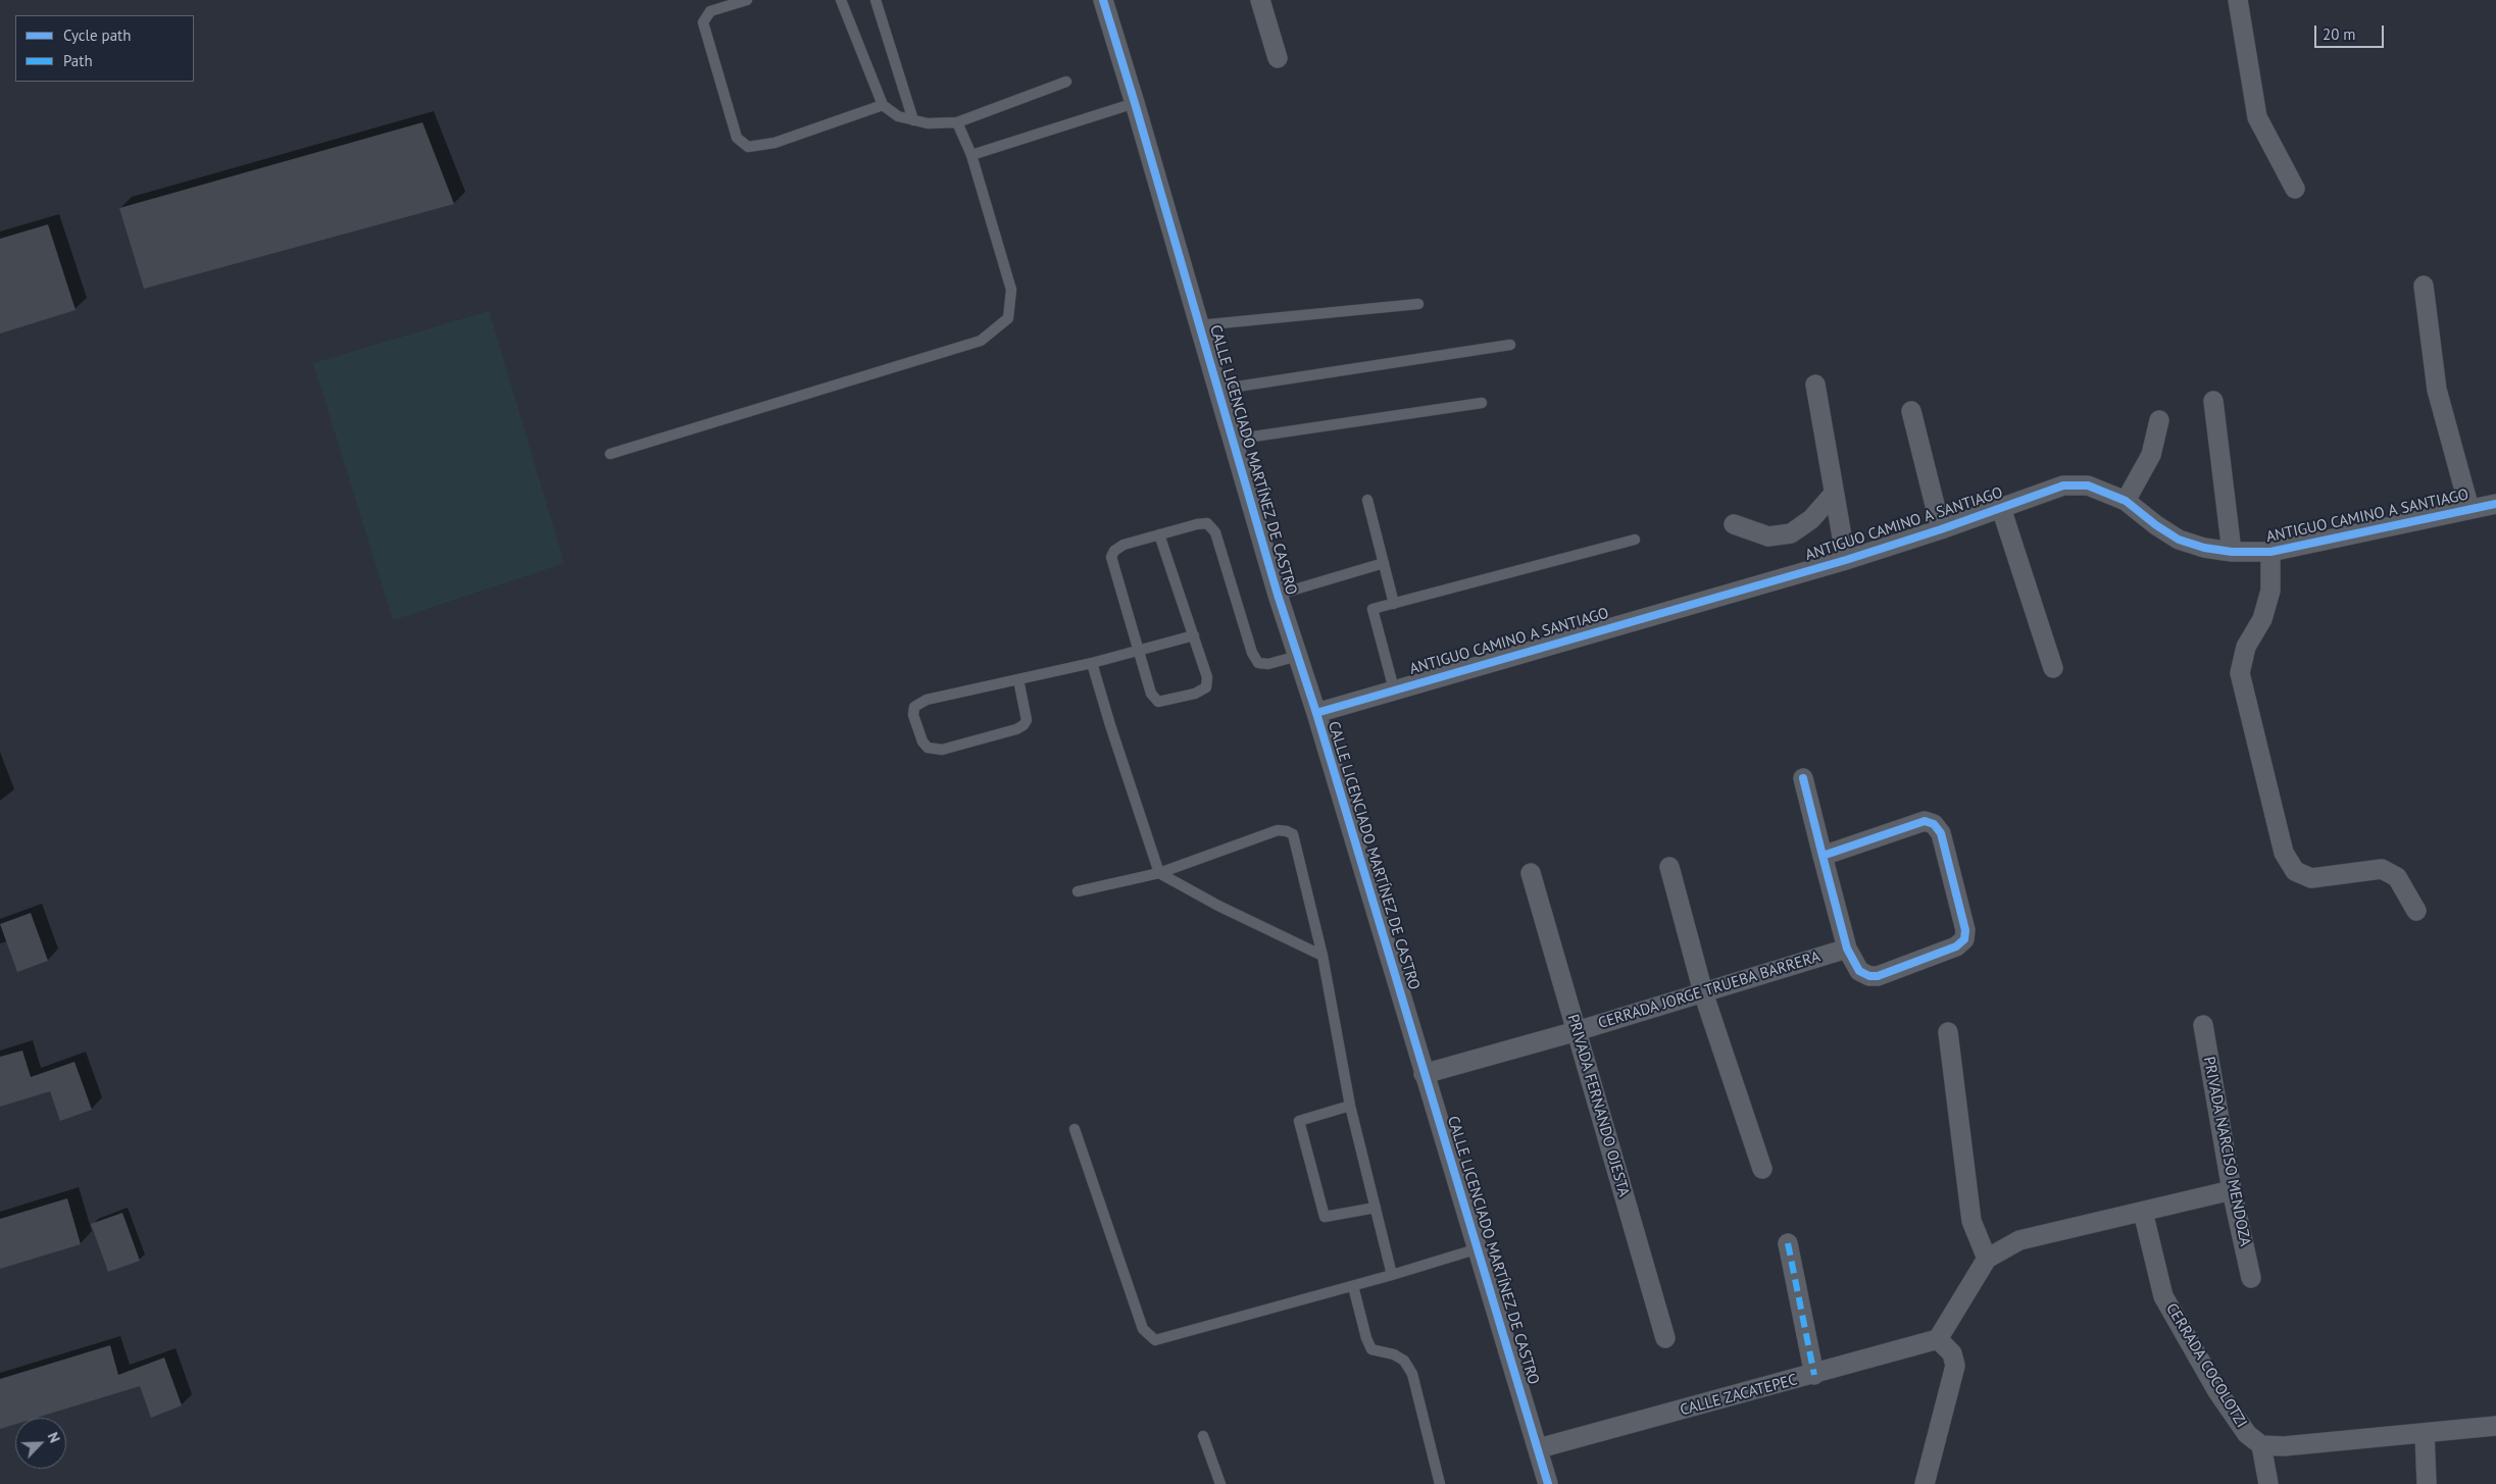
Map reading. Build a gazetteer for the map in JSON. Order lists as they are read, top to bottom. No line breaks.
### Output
{"streets":{"street":["CALLE LICENCIADO MARTÍNEZ DE CASTRO","ANTIGUO CAMINO A SANTIAGO","CERRADA JORGE TRUEBA BARRERA","PRIVADA FERNANDO OJESTA","PRIVADA NARCISO MENDOZA","CERRADA COCOLOTZI","CALLE ZACATEPEC"]},"crossings":[["CALLE LICENCIADO MARTÍNEZ DE CASTRO","ANTIGUO CAMINO A SANTIAGO"],["CALLE LICENCIADO MARTÍNEZ DE CASTRO","CERRADA JORGE TRUEBA BARRERA"],["CALLE LICENCIADO MARTÍNEZ DE CASTRO","CALLE ZACATEPEC"],["CERRADA JORGE TRUEBA BARRERA","PRIVADA FERNANDO OJESTA"]],"legend":["Cycle path","Path"],"scale_bar":"20 m","north":"top right"}
